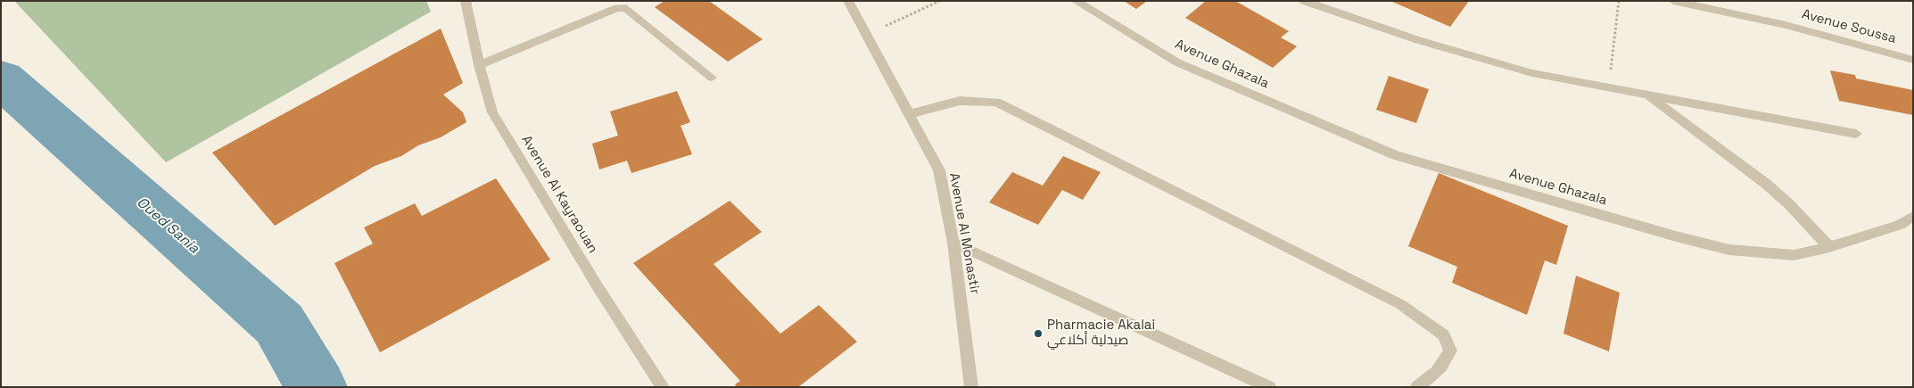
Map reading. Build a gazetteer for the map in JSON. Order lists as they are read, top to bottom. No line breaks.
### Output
{"streets":{"street":["Avenue Soussa","Avenue Ghazala","Avenue Al Kayraouan","Avenue Al Monastir"]},"water":["Oued Sania"],"places":["Pharmacie Akalai صيدلية أكلاعي"]}
